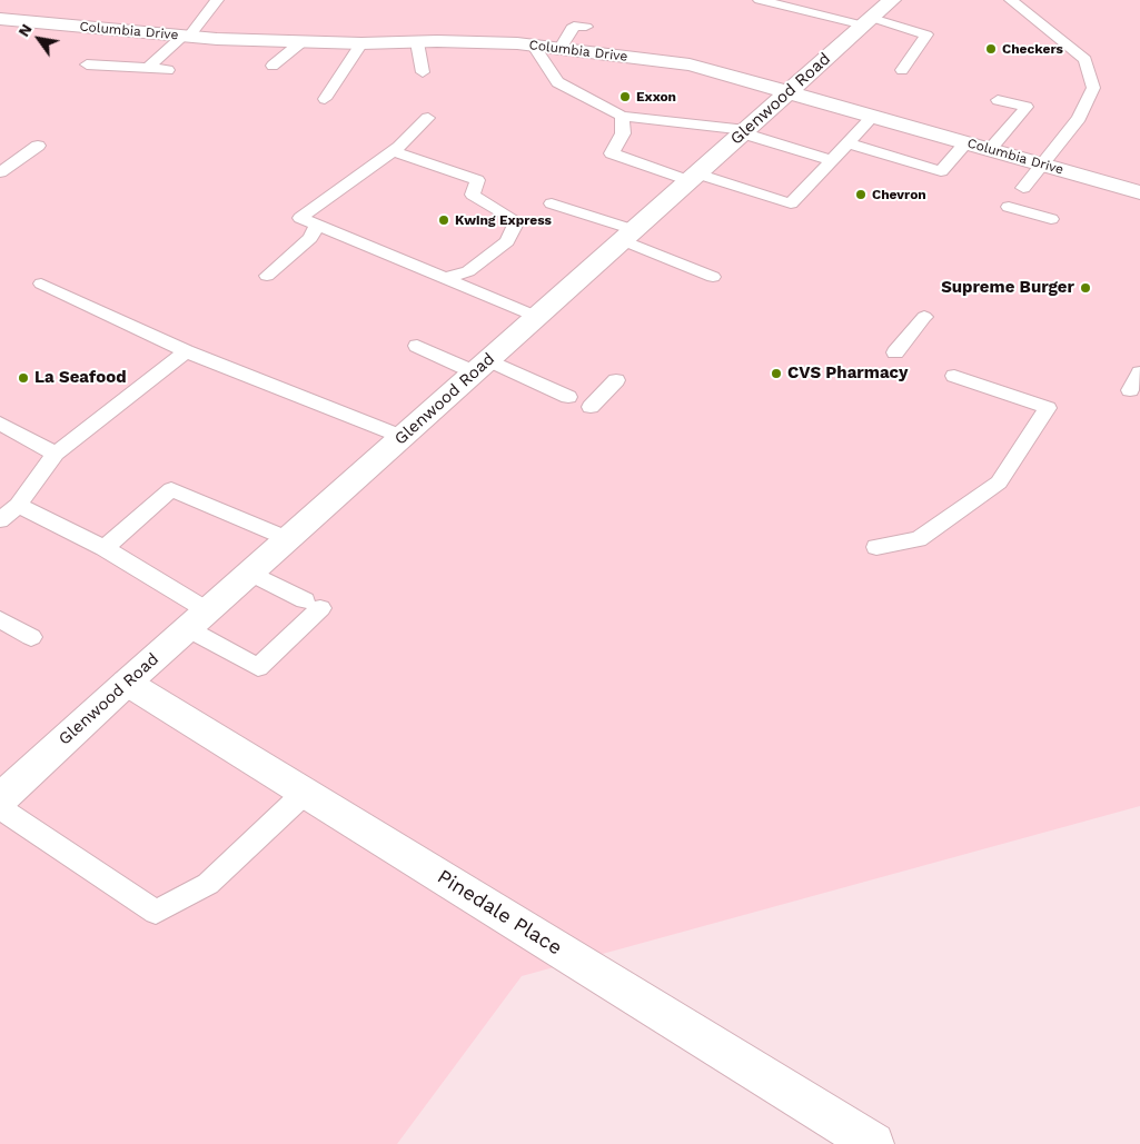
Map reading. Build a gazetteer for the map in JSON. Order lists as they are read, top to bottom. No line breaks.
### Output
{"streets":{"main road":["Columbia Drive","Glenwood Road","Pinedale Place"]},"crossings":[["Columbia Drive","Glenwood Road"],["Glenwood Road","Pinedale Place"]],"places":["Checkers","Exxon","Chevron","Kwing Express","Supreme Burger","CVS Pharmacy","La Seafood"],"north":"top left"}
